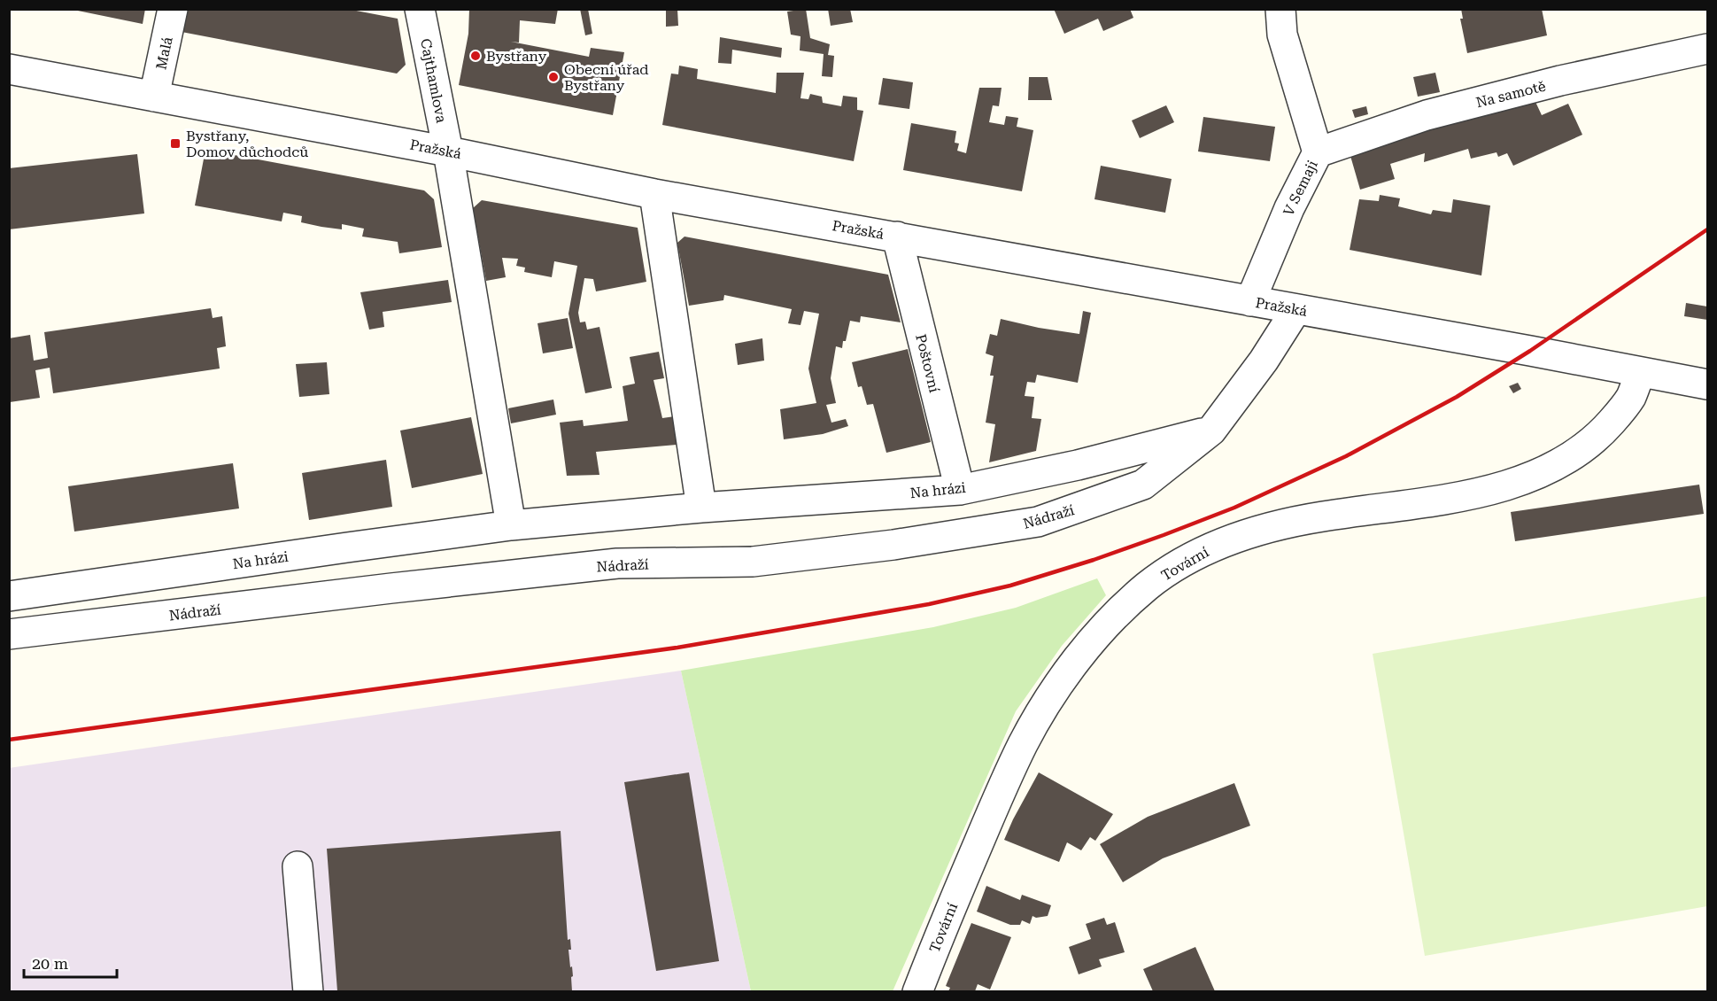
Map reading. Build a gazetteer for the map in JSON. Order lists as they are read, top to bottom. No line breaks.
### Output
{"streets":{"street":["Malá","Cajthamlova","Na samotě","Pražská","V Semaji","Poštovní","Na hrázi","Nádraží","Tovární"]},"crossings":[["Malá","Pražská"],["Cajthamlova","Pražská"],["Na samotě","V Semaji"],["Pražská","V Semaji"],["Pražská","Poštovní"],["Pražská","Tovární"],["Poštovní","Na hrázi"],["Na hrázi","Nádraží"]],"places":{"other":["Bystřany","Obecní úřad Bystřany"],"transit":["Bystřany, Domov důchodců"]},"scale_bar":"20 m"}
